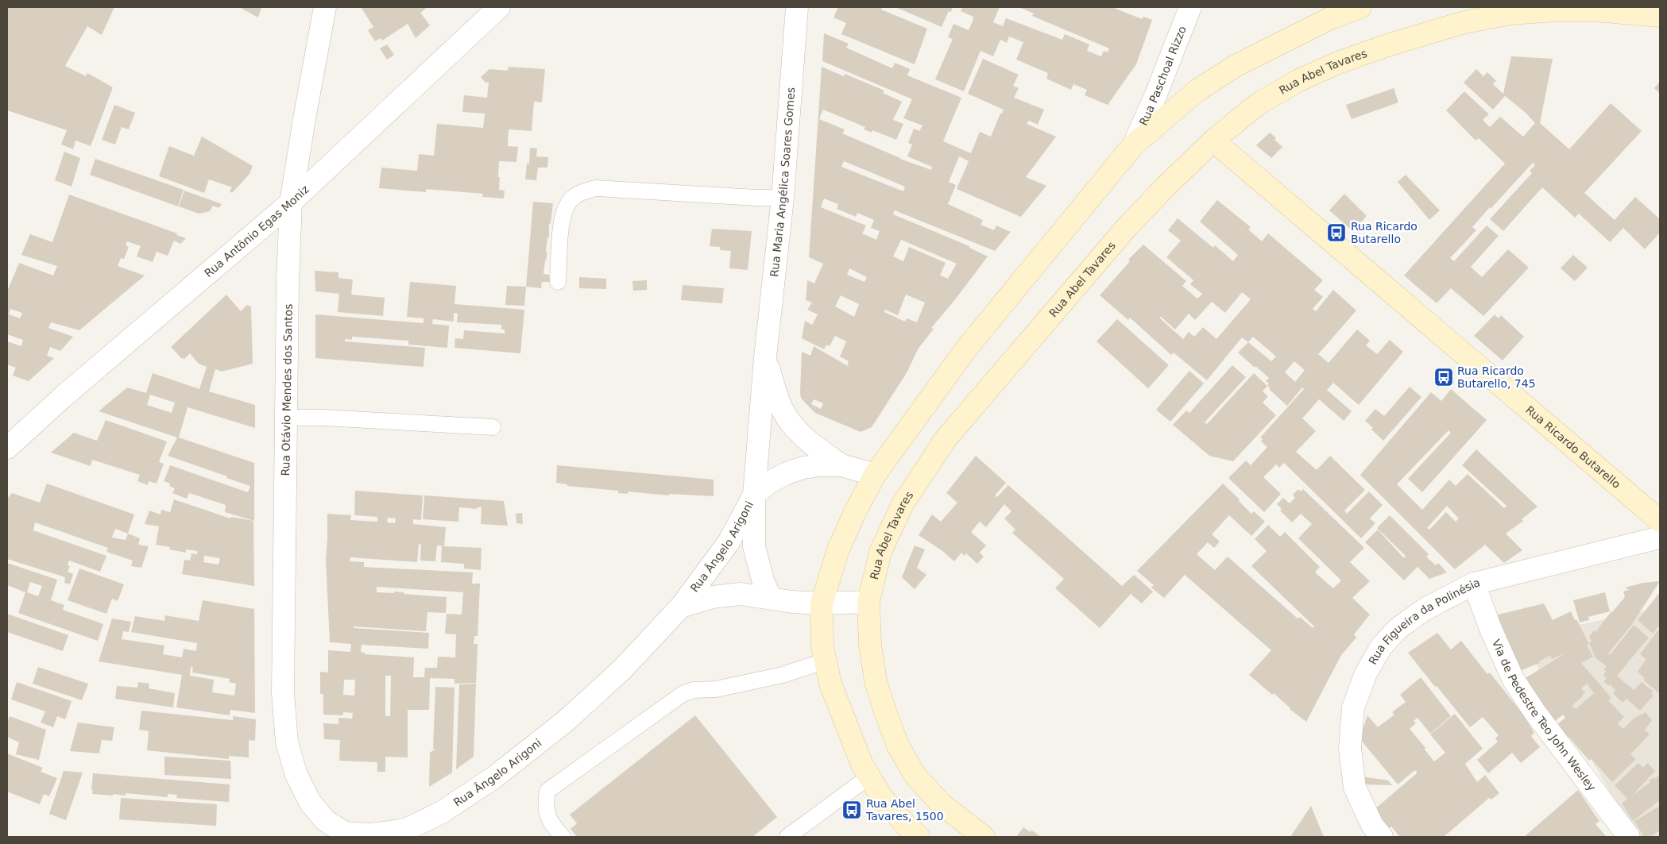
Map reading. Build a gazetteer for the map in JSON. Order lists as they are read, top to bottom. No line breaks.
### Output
{"streets":{"street":["Rua Abel Tavares","Rua Paschoal Rizzo","Rua Maria Angélica Soares Gomes","Rua Antônio Egas Moniz","Rua Otávio Mendes dos Santos","Rua Ricardo Butarello","Rua Ângelo Arigoni","Rua Figueira da Polinésia","Via de Pedestre Teo John Wesley"]},"crossings":[["Rua Abel Tavares","Rua Ricardo Butarello"],["Rua Abel Tavares","Rua Ângelo Arigoni"],["Rua Maria Angélica Soares Gomes","Rua Ângelo Arigoni"],["Rua Antônio Egas Moniz","Rua Otávio Mendes dos Santos"],["Rua Otávio Mendes dos Santos","Rua Ângelo Arigoni"],["Rua Figueira da Polinésia","Via de Pedestre Teo John Wesley"]],"places":{"bus stop":["Rua Ricardo Butarello","Rua Ricardo Butarello, 745","Rua Abel Tavares, 1500"]}}
